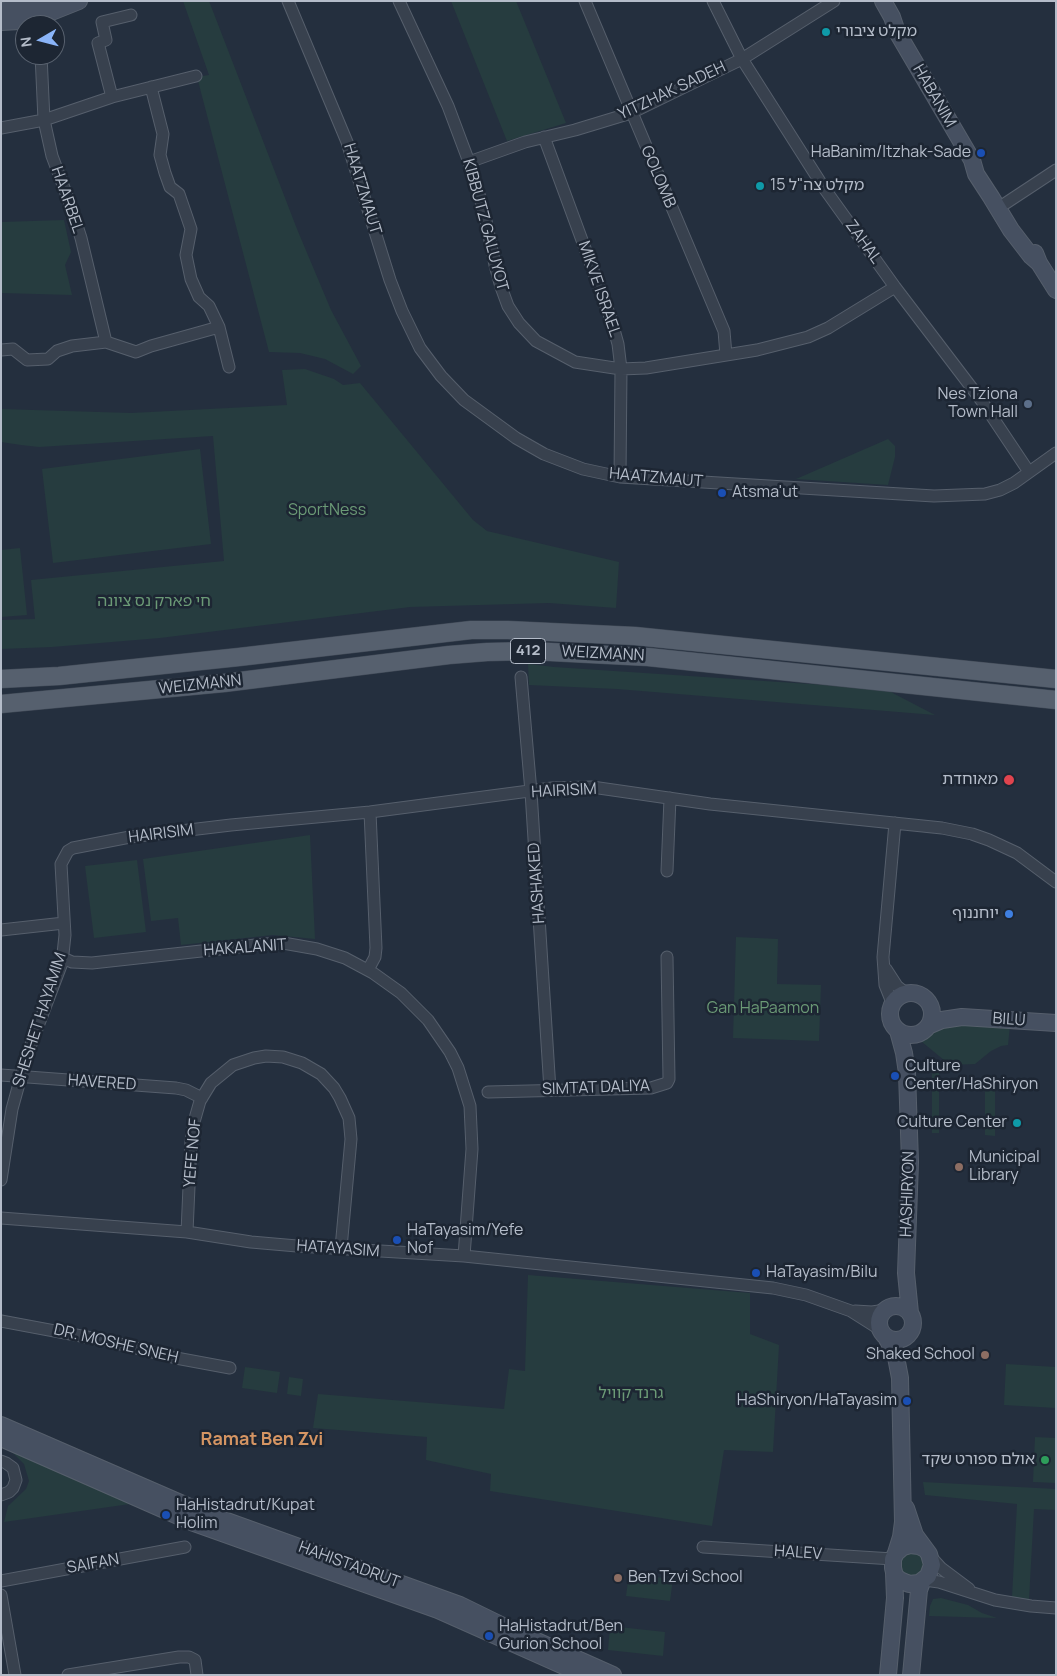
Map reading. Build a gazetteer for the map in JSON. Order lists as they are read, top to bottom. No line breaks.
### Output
{"streets":{"main road":["412","WEIZMANN"],"street":["YITZHAK SADEH","HABANIM","GOLOMB","HAATZMAUT","HAARBEL","KIBBUTZ GALUYOT","ZAHAL","MIKVE ISRAEL","HAIRISIM","HASHAKED","HAKALANIT","SHESHET HAYAMIM","BILU","HAVERED","SIMTAT DALIYA","YEFE NOF","HASHIRYON","HATAYASIM","DR. MOSHE SNEH","HALEV","SAIFAN","HAHISTADRUT"]},"crossings":[["YITZHAK SADEH","GOLOMB"],["YITZHAK SADEH","KIBBUTZ GALUYOT"],["YITZHAK SADEH","ZAHAL"],["YITZHAK SADEH","MIKVE ISRAEL"],["GOLOMB","KIBBUTZ GALUYOT"],["HAATZMAUT","ZAHAL"],["HAATZMAUT","MIKVE ISRAEL"],["KIBBUTZ GALUYOT","ZAHAL"],["KIBBUTZ GALUYOT","MIKVE ISRAEL"],["HAIRISIM","HASHAKED"],["HAIRISIM","SHESHET HAYAMIM"],["HASHAKED","SIMTAT DALIYA"],["HAKALANIT","SHESHET HAYAMIM"],["HAKALANIT","HATAYASIM"],["SHESHET HAYAMIM","HAVERED"],["BILU","HASHIRYON"],["HAVERED","YEFE NOF"],["YEFE NOF","HATAYASIM"],["HASHIRYON","HATAYASIM"]],"districts":["Ramat Ben Zvi"],"parks":["SportNess","חי פארק נס ציונה","Gan HaPaamon","גרנד קוויל"],"places":["מקלט ציבורי","HaBanim/Itzhak-Sade","מקלט צה\"ל 15","Nes Tziona Town Hall","Atsma'ut","מאוחדת","יוחננוף","Culture Center/HaShiryon","Culture Center","Municipal Library","HaTayasim/Yefe Nof","HaTayasim/Bilu","Shaked School","HaShiryon/HaTayasim","אולם ספורט שקד","HaHistadrut/Kupat Holim","Ben Tzvi School","HaHistadrut/Ben Gurion School"],"north":"left"}
